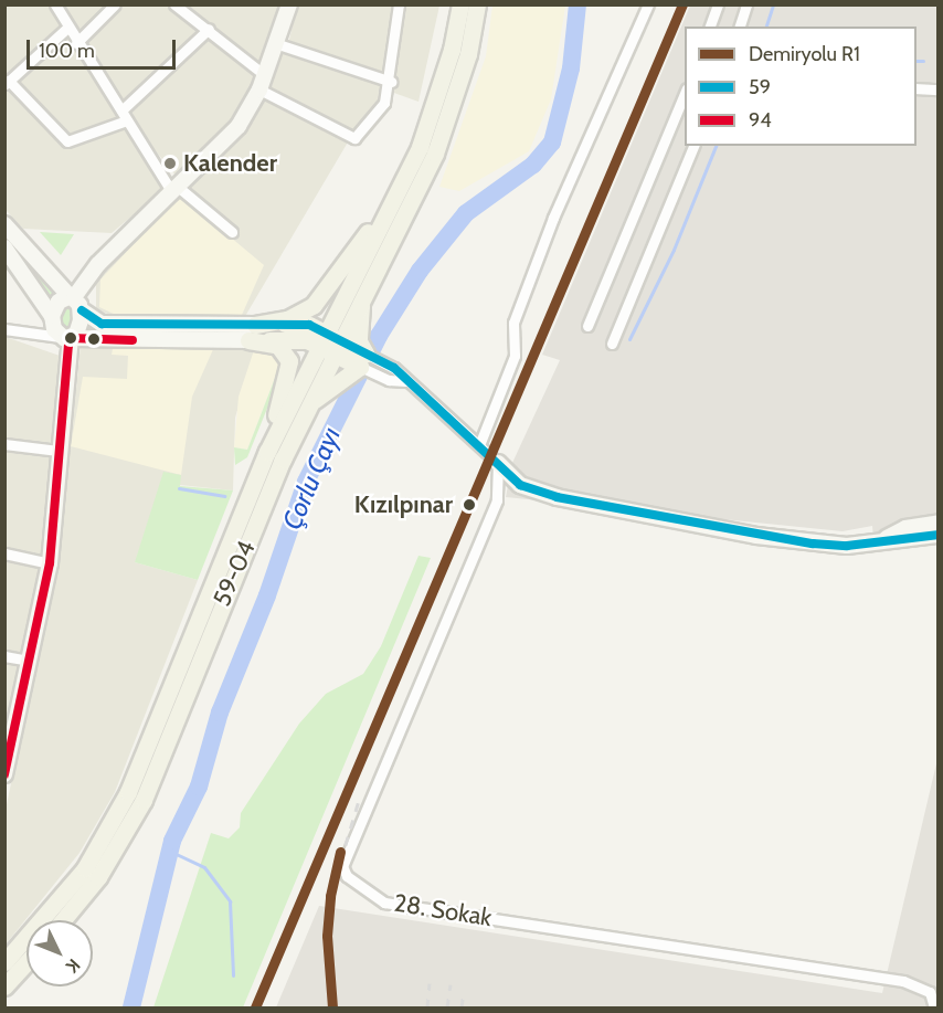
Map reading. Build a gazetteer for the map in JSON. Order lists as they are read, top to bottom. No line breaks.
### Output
{"streets":{"main road":["59-04"],"street":["28. Sokak"]},"water":["Çorlu Çayı"],"places":["Kalender","Kızılpınar"],"lines":["rail line R1","transit line 59","transit line 94"],"legend":["Demiryolu R1","59","94"],"scale_bar":"100 m","north":"bottom right"}
